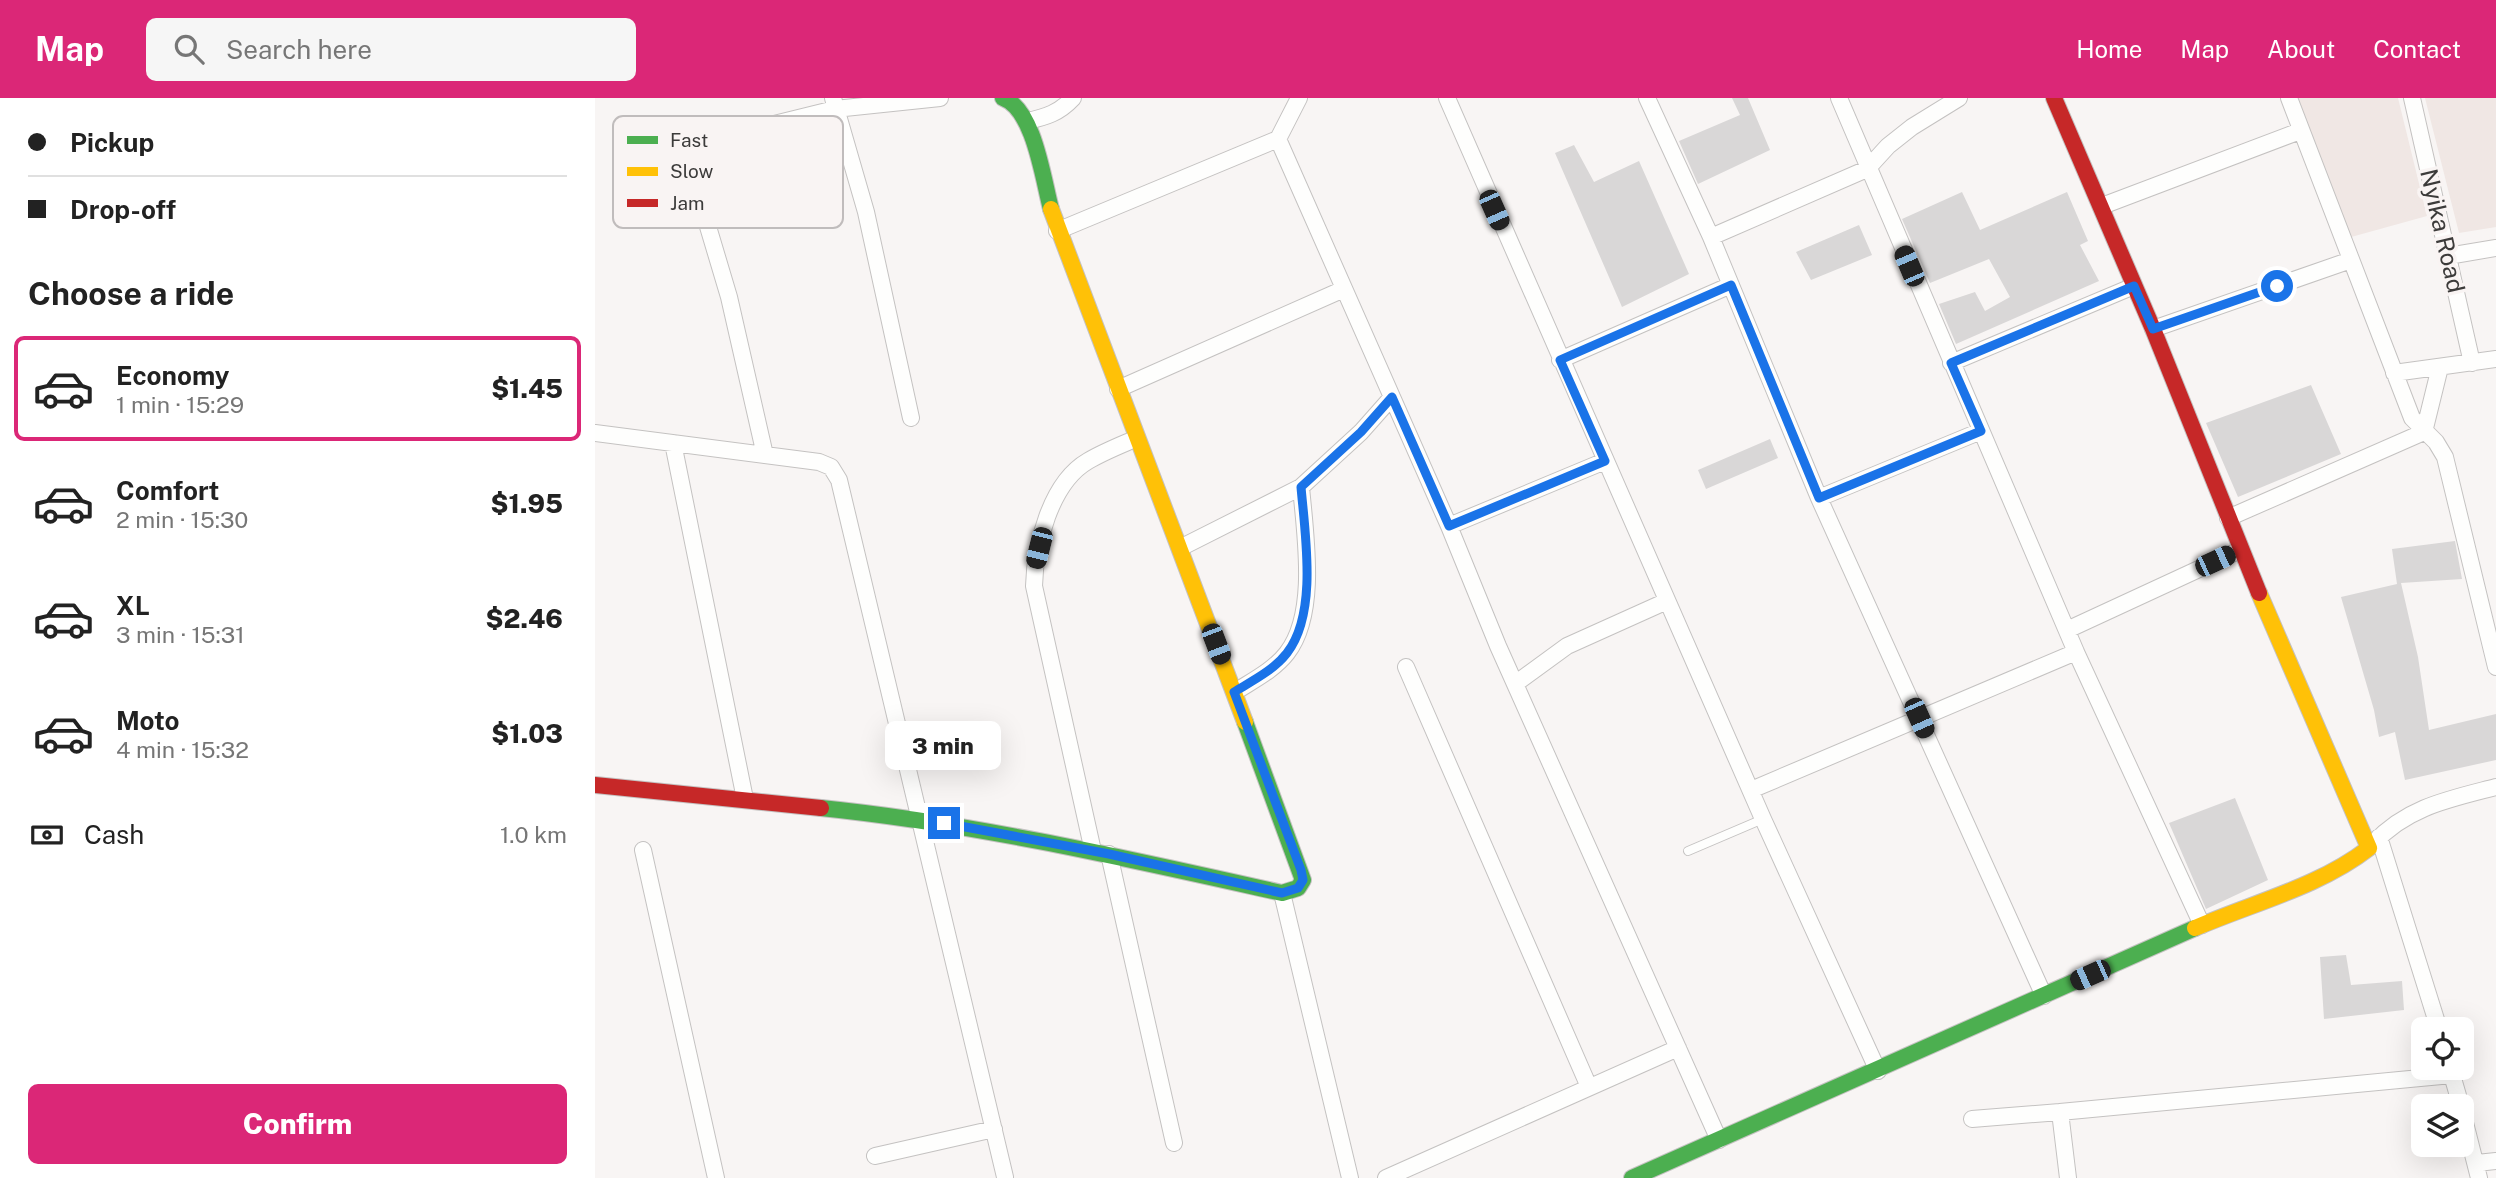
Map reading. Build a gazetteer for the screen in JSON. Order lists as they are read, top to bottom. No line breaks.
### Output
{"streets":{"street":["Nyika Road"]},"legend":["Fast","Slow","Jam"],"page":{"header":"Map","search":"Search here","nav":["Home","Map","About","Contact"],"banner":["Pickup","Drop-off"],"heading":"Choose a ride","list":[{"name":"Economy","note":"1 min · 15:29","value":"$1.45"},{"name":"Comfort","note":"2 min · 15:30","value":"$1.95"},{"name":"XL","note":"3 min · 15:31","value":"$2.46"},{"name":"Moto","note":"4 min · 15:32","value":"$1.03"}],"bubble":"3 min","pay":["Cash","1.0 km"],"buttons":"Confirm"}}
